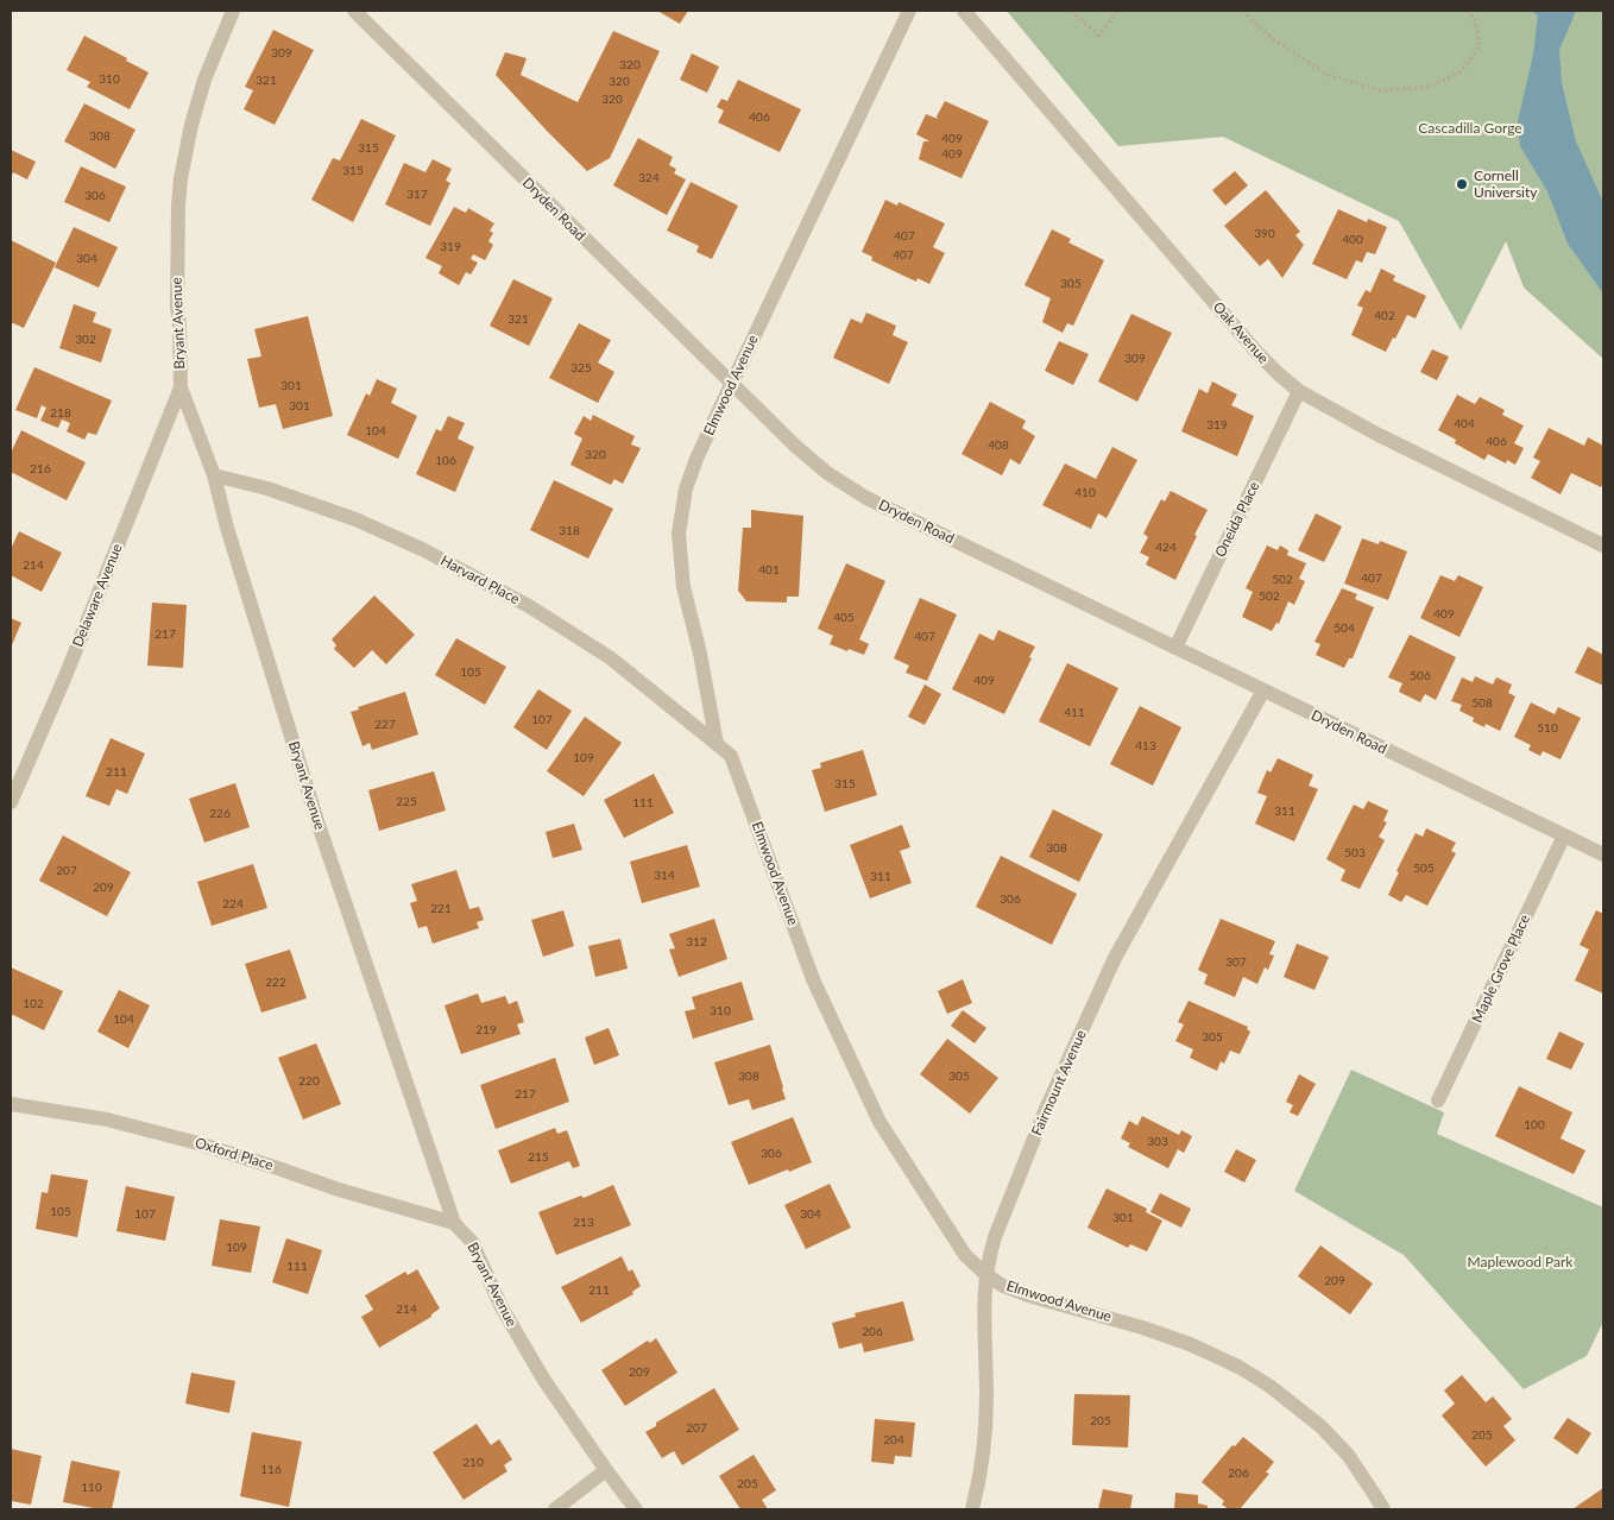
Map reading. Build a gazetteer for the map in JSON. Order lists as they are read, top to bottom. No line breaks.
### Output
{"streets":{"street":["Dryden Road","Bryant Avenue","Oak Avenue","Elmwood Avenue","Oneida Place","Harvard Place","Delaware Avenue","Maple Grove Place","Fairmount Avenue","Oxford Place"]},"crossings":[["Dryden Road","Elmwood Avenue"],["Dryden Road","Oneida Place"],["Dryden Road","Maple Grove Place"],["Dryden Road","Fairmount Avenue"],["Bryant Avenue","Harvard Place"],["Bryant Avenue","Delaware Avenue"],["Bryant Avenue","Oxford Place"],["Oak Avenue","Oneida Place"],["Elmwood Avenue","Harvard Place"],["Elmwood Avenue","Fairmount Avenue"]],"parks":["Cascadilla Gorge","Maplewood Park"],"places":["Cornell University"],"house_numbers":["309","320","310","321","320","320","406","308","409","315","409","315","324","317","306","390","407","400","319","407","304","305","402","321","302","309","325","301","301","218","404","319","104","406","408","320","106","216","410","318","424","214","401","407","502","502","409","405","504","217","407","105","506","409","508","411","107","227","510","413","109","211","315","225","111","311","226","308","503","505","207","314","311","209","306","224","221","312","307","222","102","310","104","219","305","308","305","220","217","100","303","306","215","105","107","304","301","213","109","111","209","211","214","206","209","205","207","205","204","210","116","206","205","110"]}
